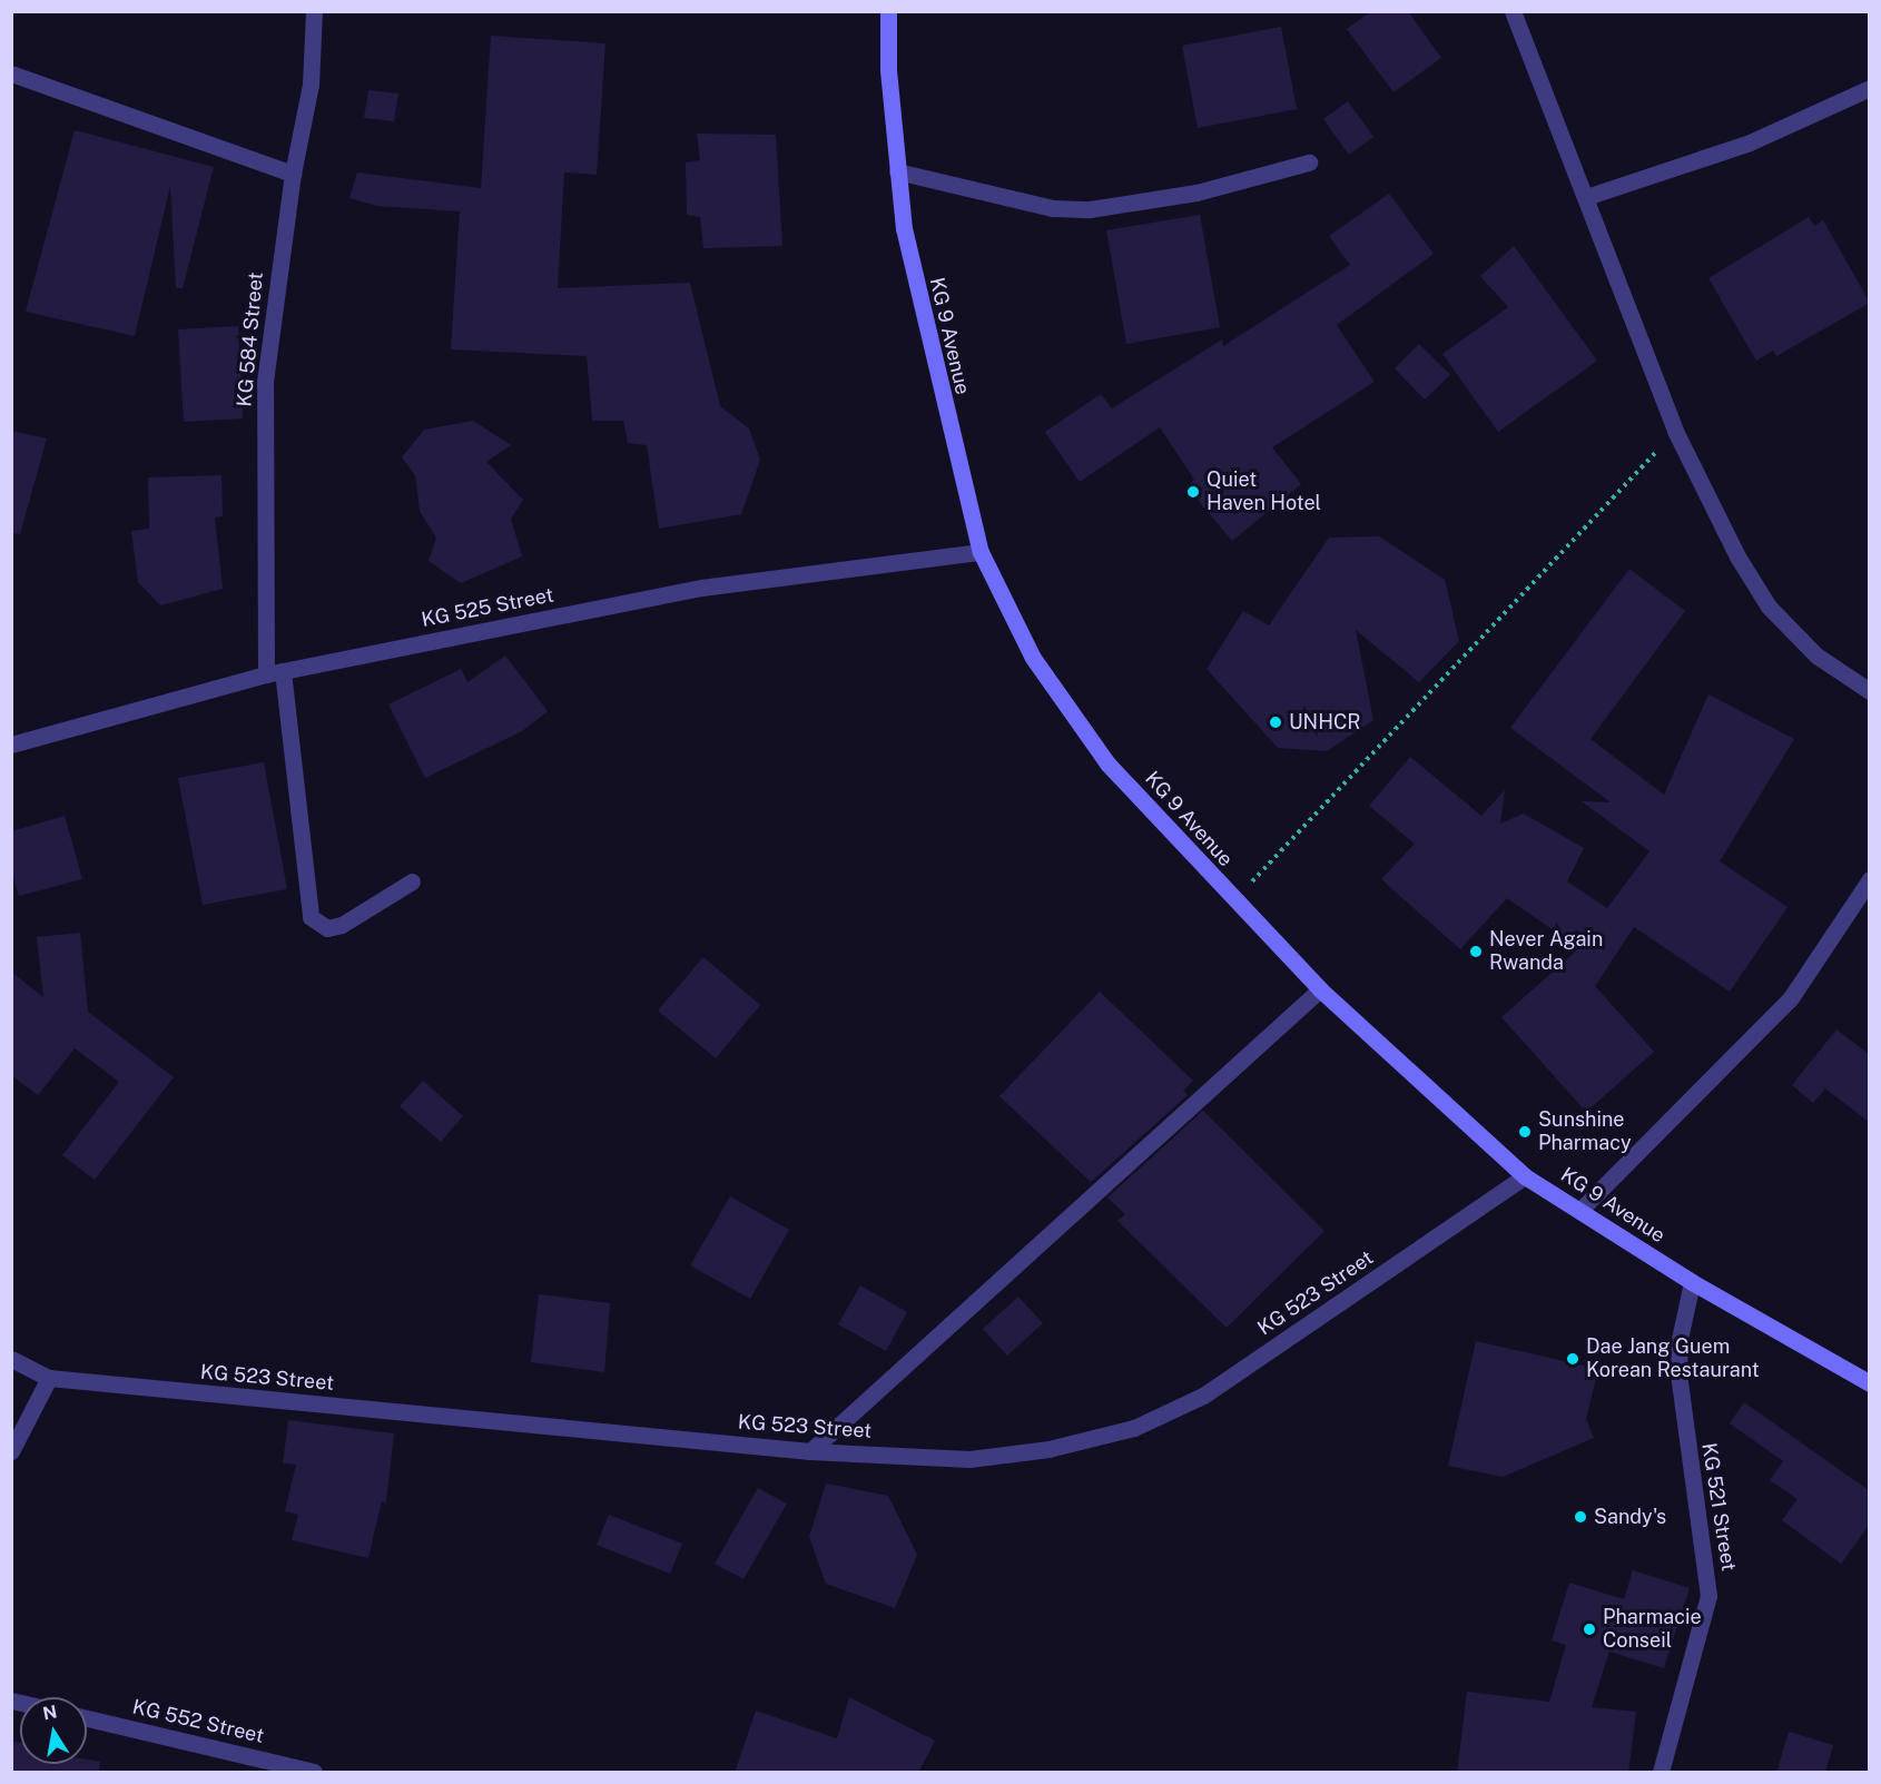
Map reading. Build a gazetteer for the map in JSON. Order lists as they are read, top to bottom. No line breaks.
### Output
{"streets":{"main road":["KG 9 Avenue"],"street":["KG 584 Street","KG 525 Street","KG 523 Street","KG 521 Street","KG 552 Street"]},"crossings":[["KG 9 Avenue","KG 525 Street"],["KG 9 Avenue","KG 523 Street"],["KG 9 Avenue","KG 521 Street"],["KG 584 Street","KG 525 Street"]],"places":["Quiet Haven Hotel","UNHCR","Never Again Rwanda","Sunshine Pharmacy","Dae Jang Guem Korean Restaurant","Sandy's","Pharmacie Conseil"],"north":"top"}
